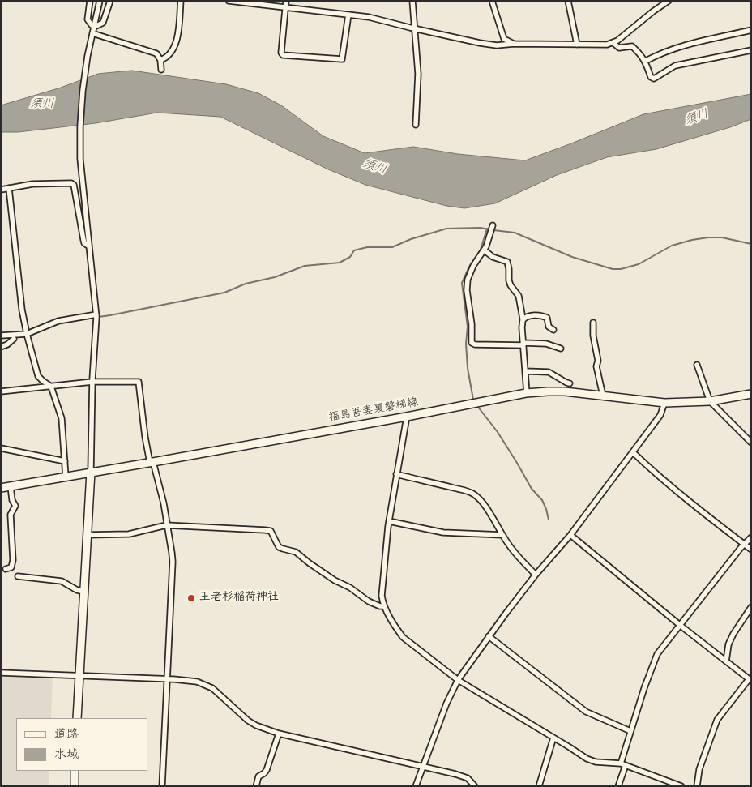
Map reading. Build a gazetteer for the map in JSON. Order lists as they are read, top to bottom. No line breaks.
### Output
{"streets":{"main road":["福島吾妻裏磐梯線"]},"water":["須川"],"places":["王老杉稲荷神社"],"legend":["道路","水域"]}
